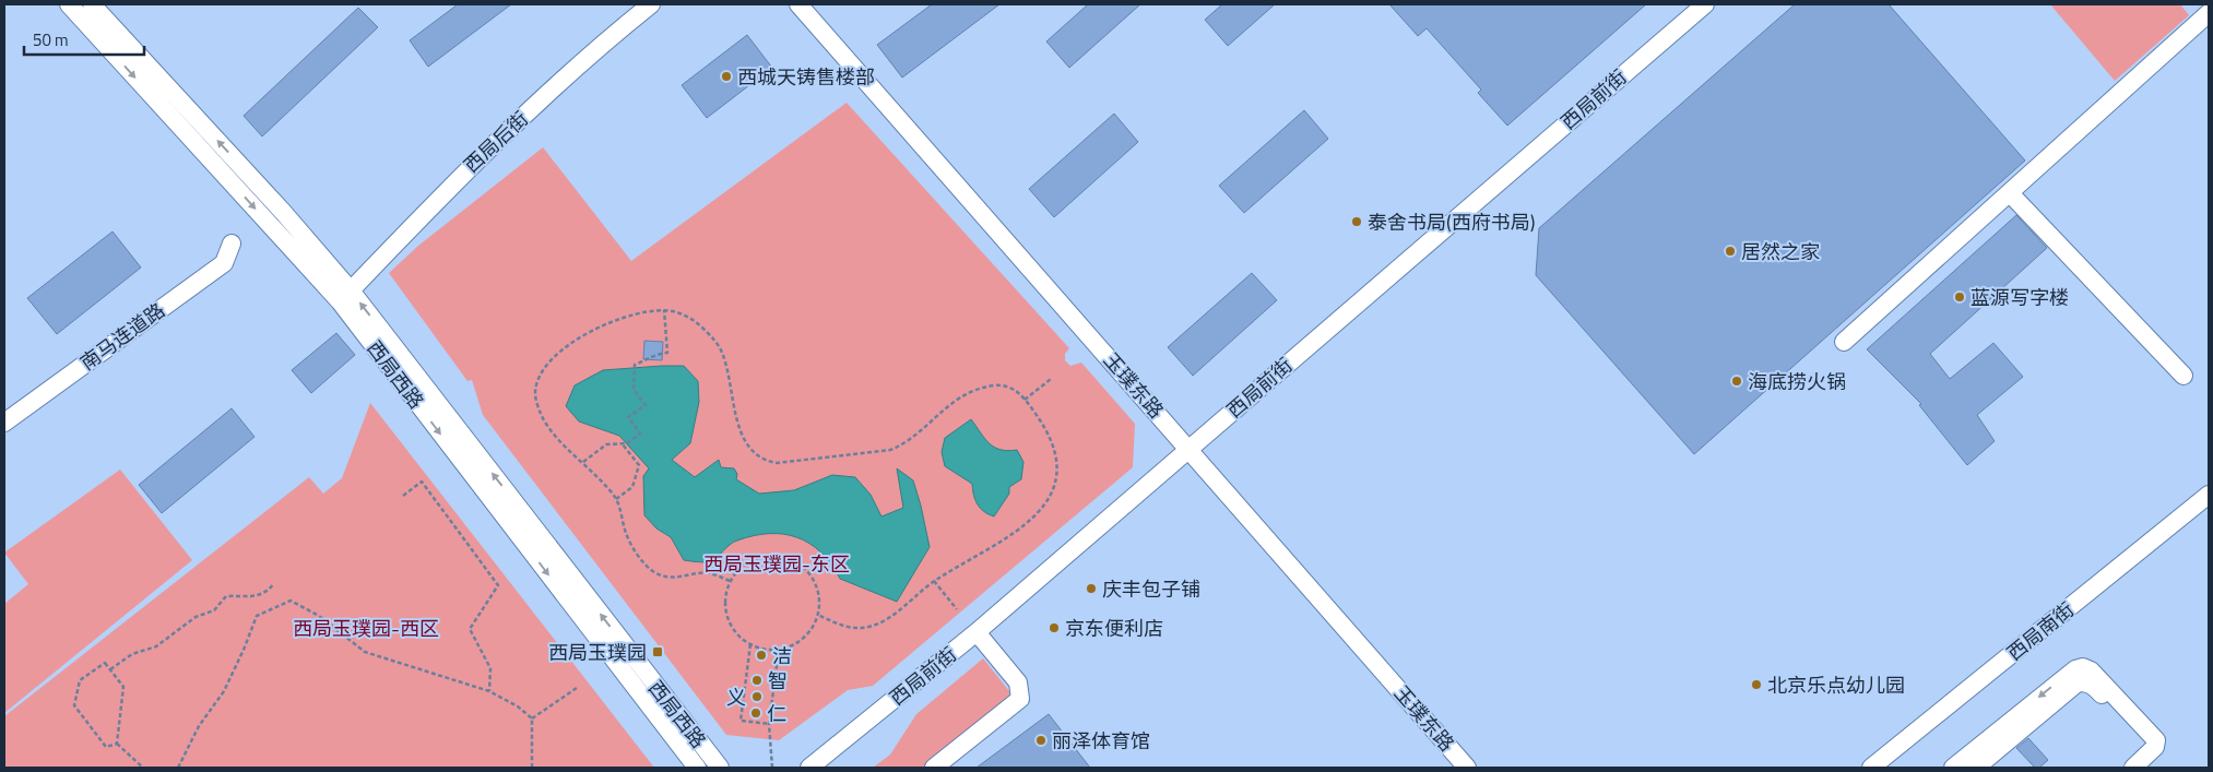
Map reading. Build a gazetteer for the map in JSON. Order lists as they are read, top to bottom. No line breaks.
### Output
{"streets":{"street":["西局前街","西局后街","南马连道路","西局西路","玉璞东路","西局南街"]},"crossings":[["西局前街","玉璞东路"],["西局后街","西局西路"]],"parks":["西局玉璞园-东区","西局玉璞园-西区"],"places":{"other":["西城天铸售楼部","泰舍书局(西府书局)","居然之家","蓝源写字楼","海底捞火锅","庆丰包子铺","京东便利店","洁","智","北京乐点幼儿园","义","仁","丽泽体育馆"],"transit":["西局玉璞园"]},"scale_bar":"50 m"}
